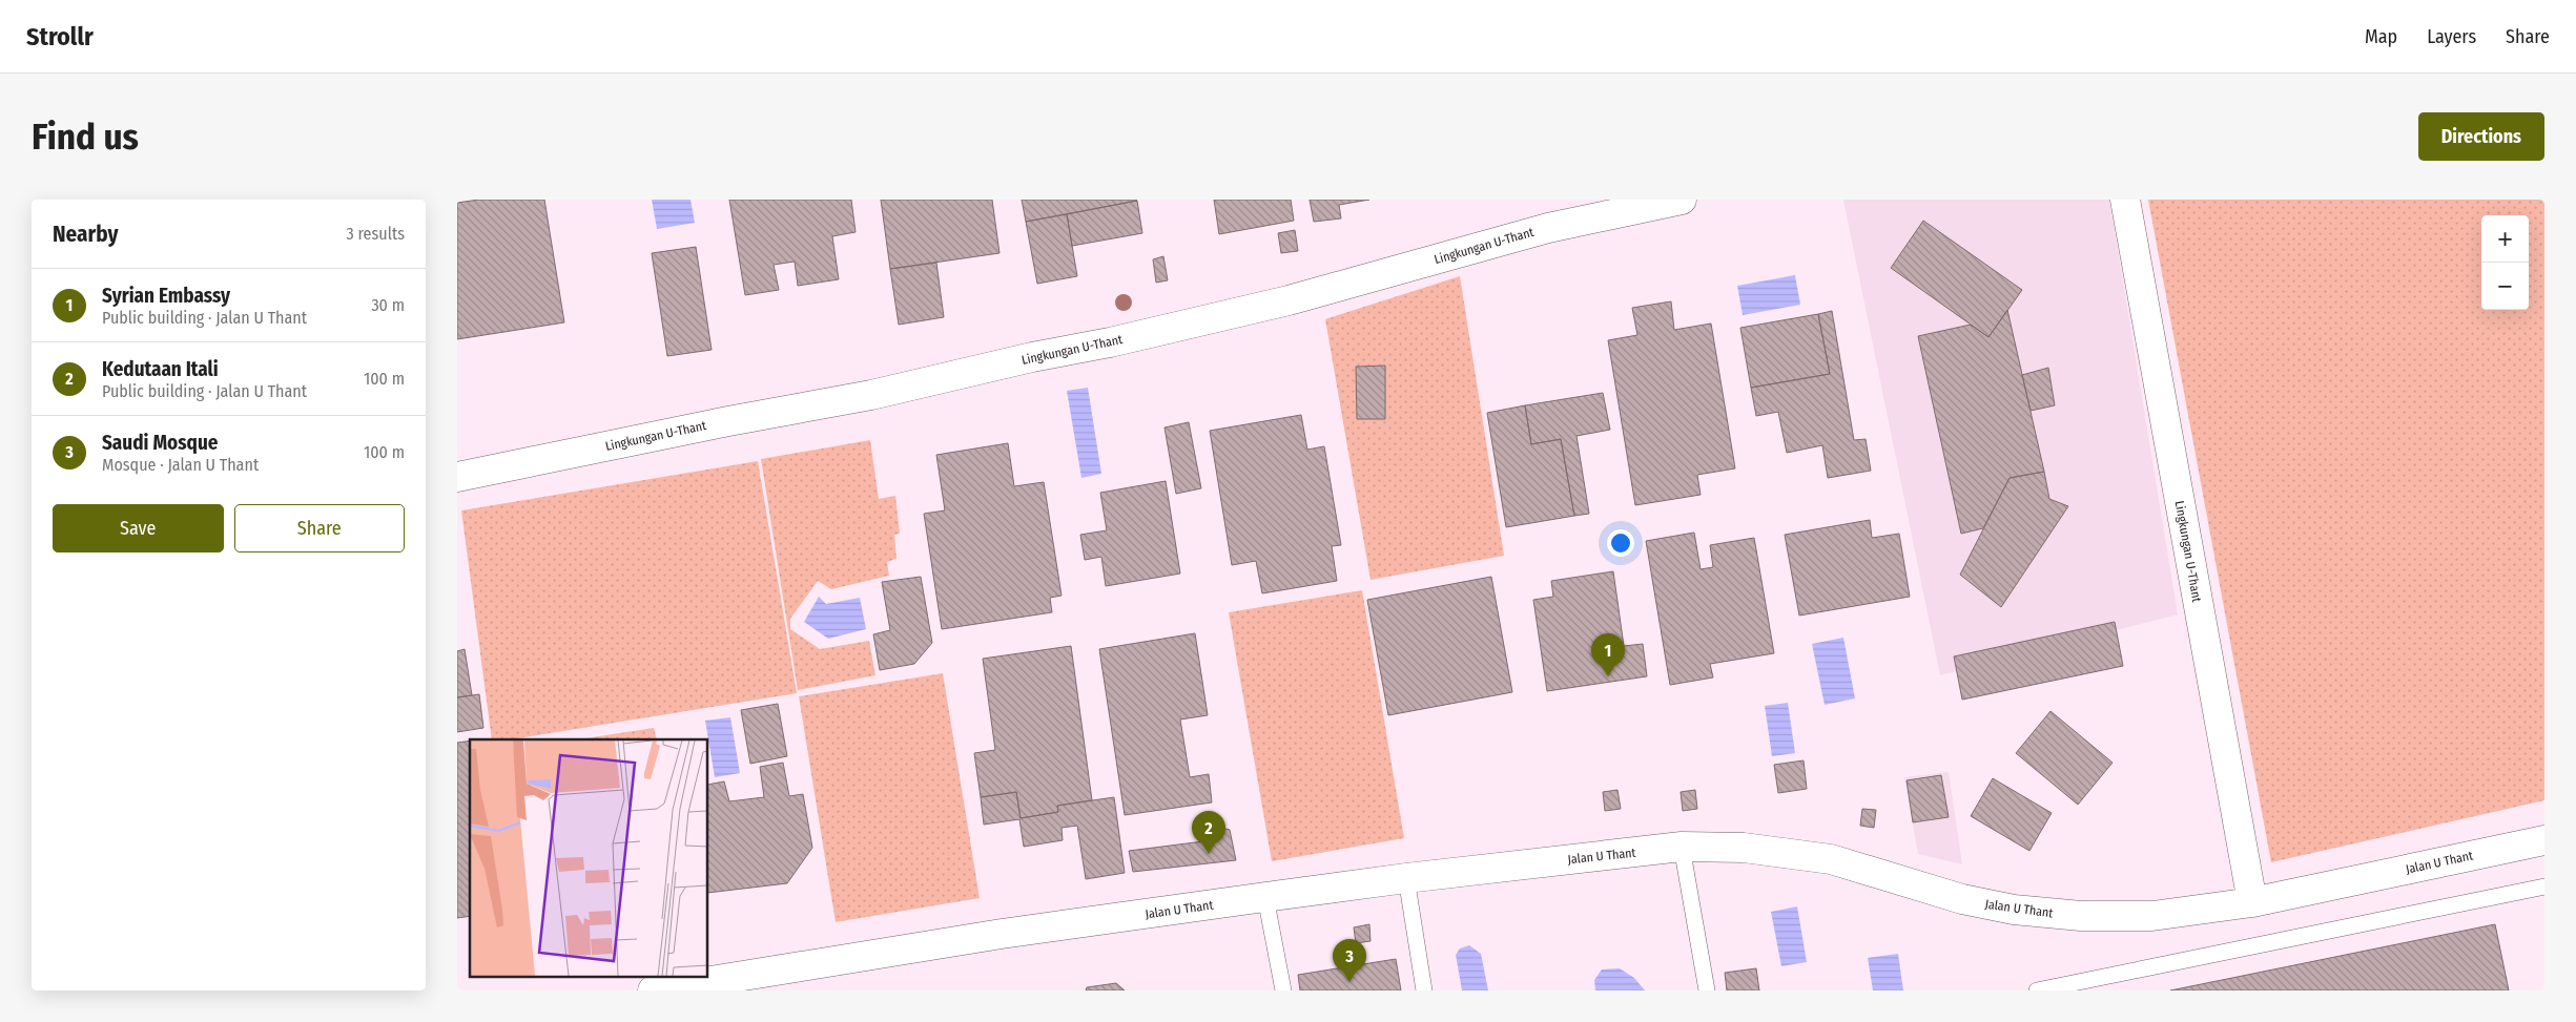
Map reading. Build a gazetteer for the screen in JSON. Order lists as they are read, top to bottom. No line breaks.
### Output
{"streets":{"street":["Lingkungan U-Thant","Jalan U Thant"]},"crossings":[["Lingkungan U-Thant","Jalan U Thant"]],"page":{"header":"Strollr","nav":["Map","Layers","Share"],"buttons":["Directions",["Save","Share"]],"title":"Find us","heading":["Nearby","3 results"],"map_buttons":["+","−"],"list":[{"mark":"1","name":"Syrian Embassy","note":"Public building · Jalan U Thant","value":"30 m"},{"mark":"2","name":"Kedutaan Itali","note":"Public building · Jalan U Thant","value":"100 m"},{"mark":"3","name":"Saudi Mosque","note":"Mosque · Jalan U Thant","value":"100 m"}],"pins":["1","2","3"]}}
